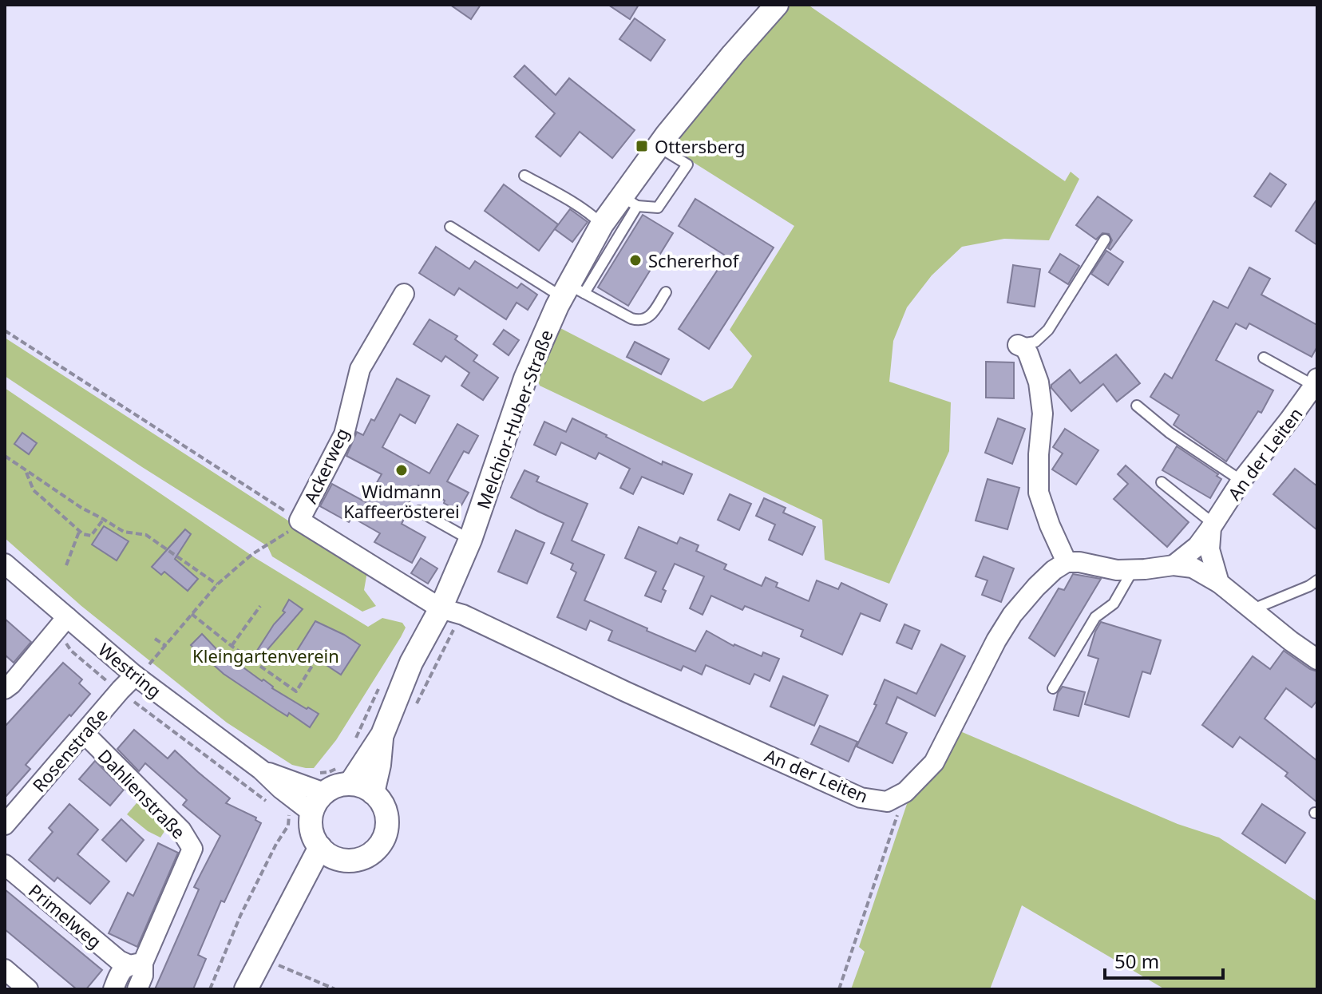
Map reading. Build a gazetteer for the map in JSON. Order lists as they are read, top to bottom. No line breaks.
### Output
{"streets":{"street":["Melchior-Huber-Straße","An der Leiten","Ackerweg","Westring","Rosenstraße","Dahlienstraße","Primelweg"]},"crossings":[["Melchior-Huber-Straße","An der Leiten"],["Melchior-Huber-Straße","Ackerweg"],["An der Leiten","Ackerweg"],["Westring","Rosenstraße"],["Rosenstraße","Dahlienstraße"],["Dahlienstraße","Primelweg"]],"parks":["Kleingartenverein"],"places":{"transit":["Ottersberg"],"other":["Schererhof","Widmann Kaffeerösterei"]},"scale_bar":"50 m"}
